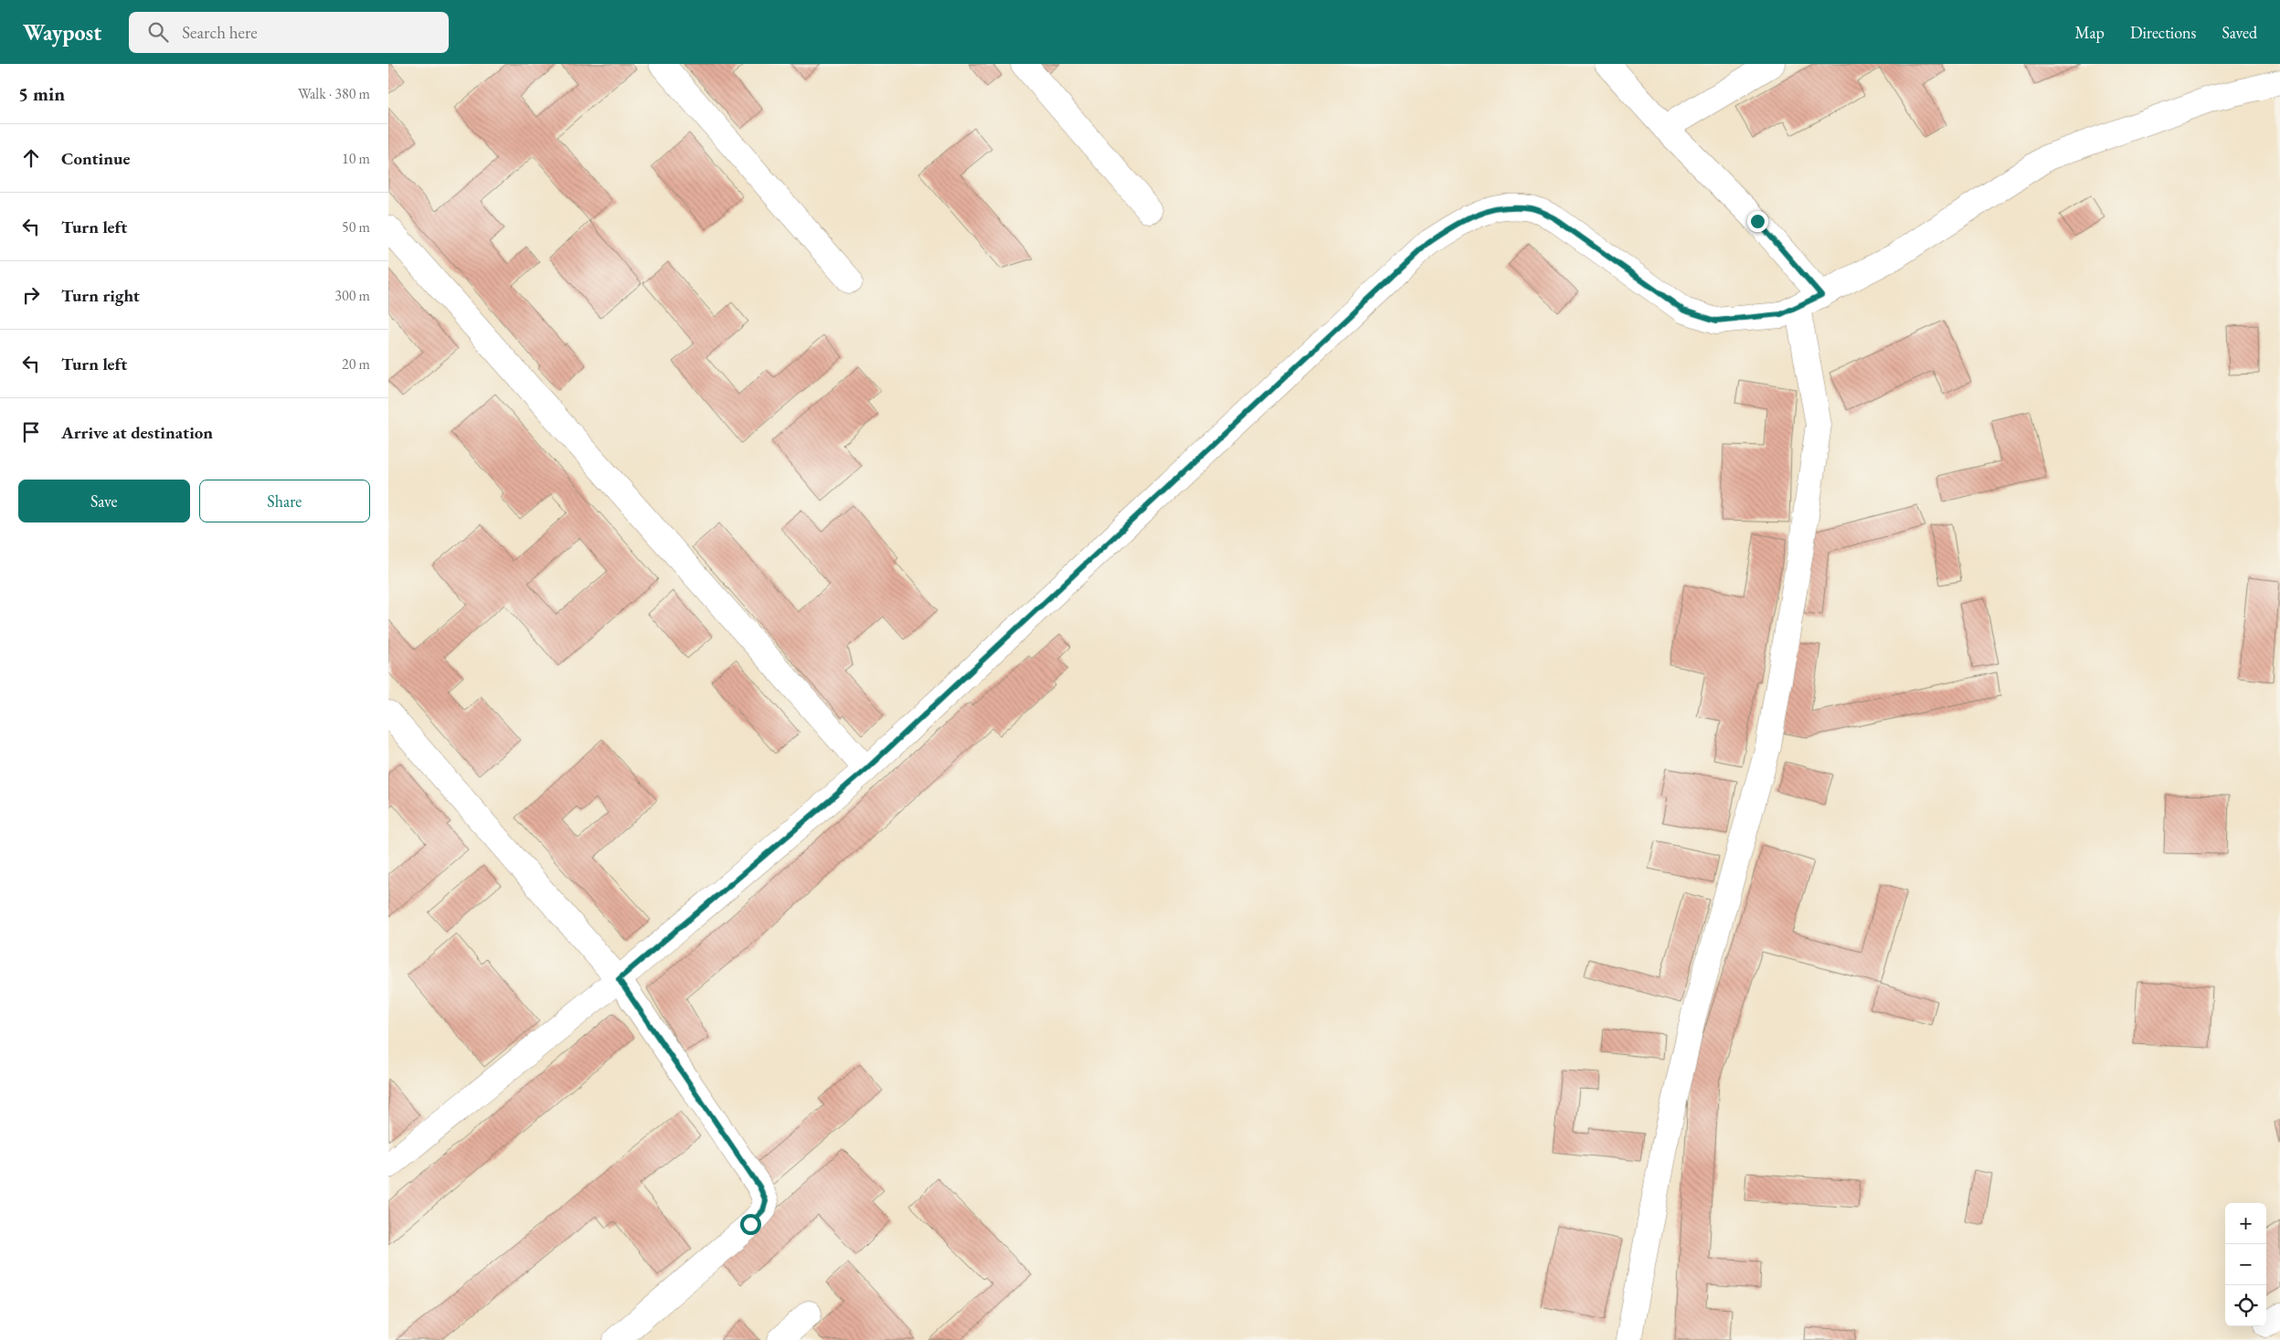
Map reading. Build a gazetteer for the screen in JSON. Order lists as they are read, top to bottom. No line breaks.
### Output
{"page":{"header":"Waypost","search":"Search here","nav":["Map","Directions","Saved"],"heading":["5 min","Walk · 380 m"],"list":[["Continue","10 m"],["Turn left","50 m"],["Turn right","300 m"],["Turn left","20 m"],"Arrive at destination"],"buttons":["Save","Share"],"map_buttons":["+","−"]}}
